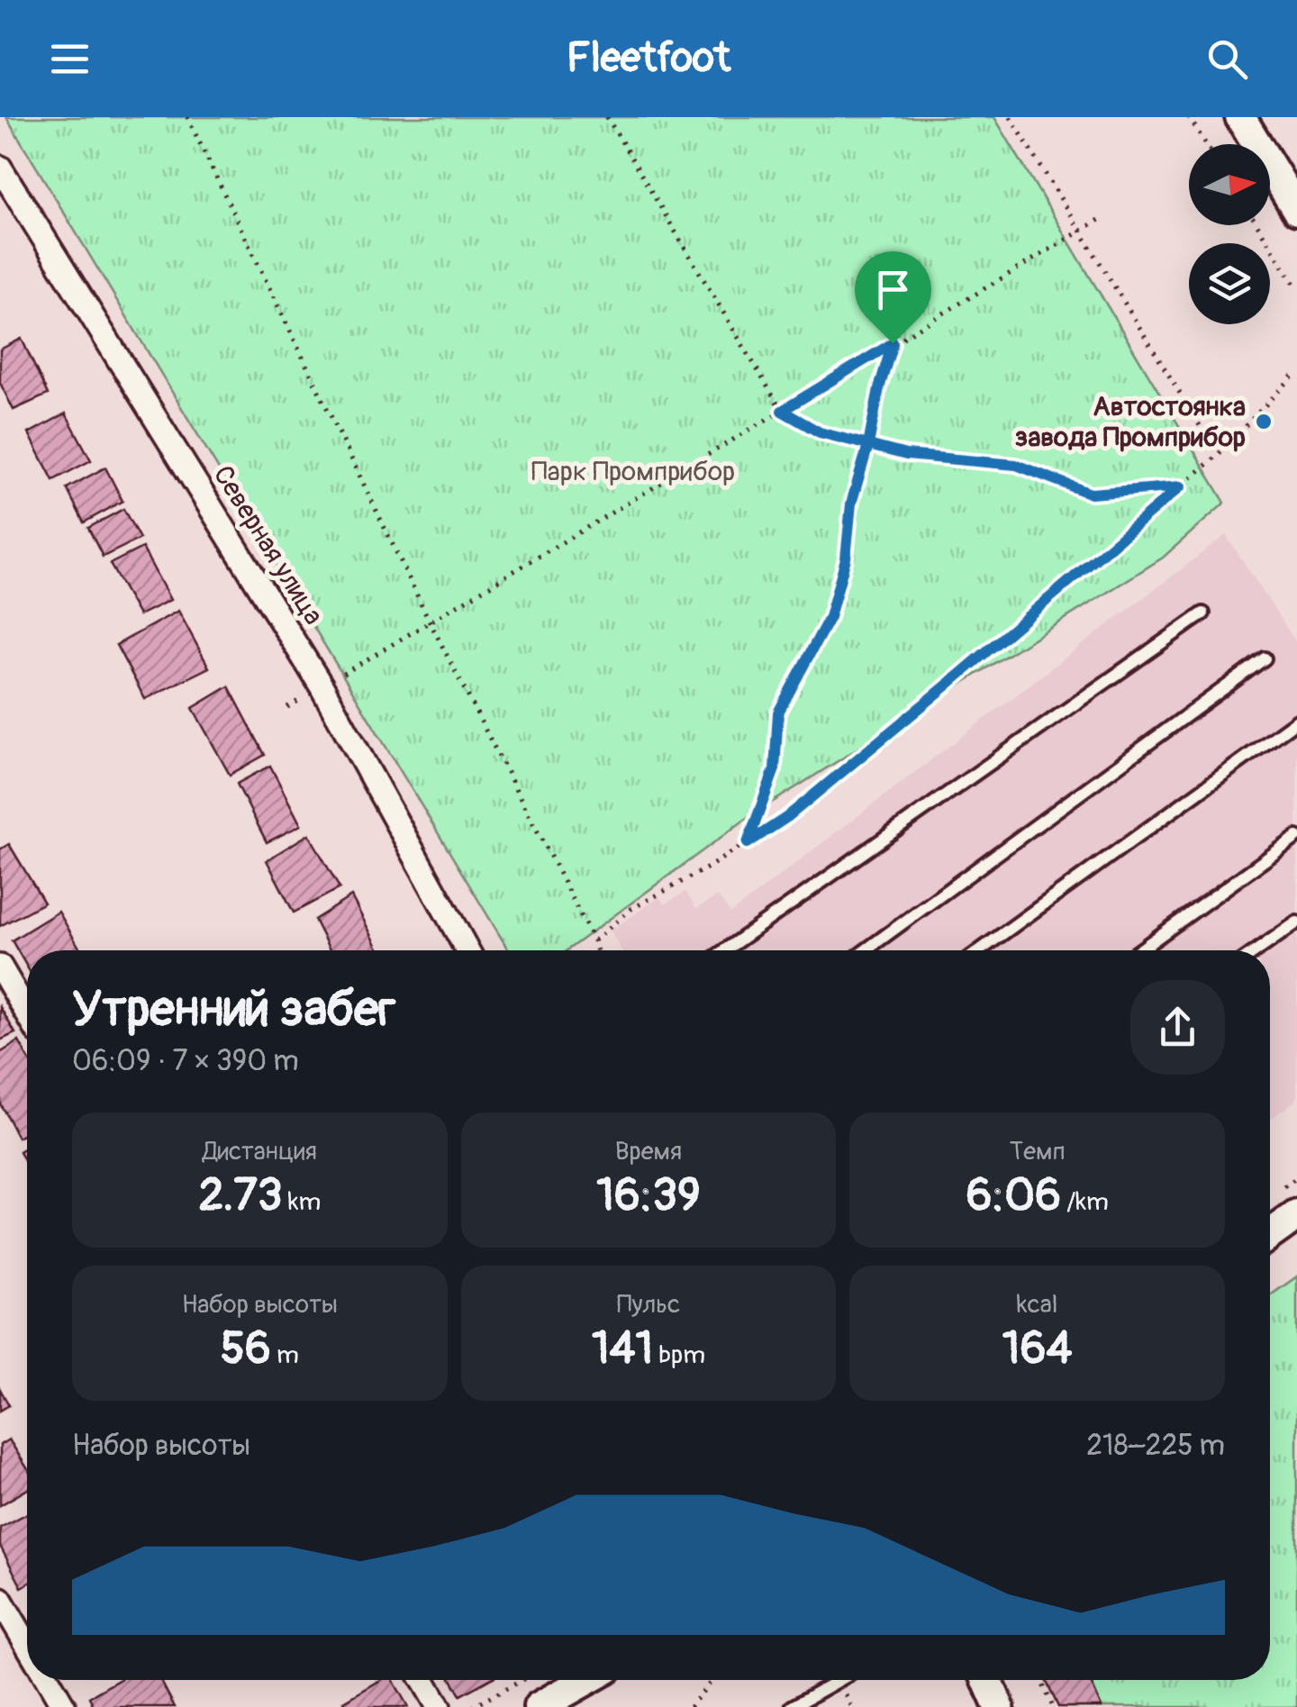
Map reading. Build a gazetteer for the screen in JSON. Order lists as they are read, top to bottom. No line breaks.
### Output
{"streets":{"street":["Северная улица"]},"parks":["Парк Промприбор"],"places":["Автостоянка завода Промприбор"],"north":"right","page":{"header":"Fleetfoot","heading":["Утренний забег","06:09 · 7 × 390 m"],"stats":[["Дистанция","2.73 km"],["Время","16:39"],["Темп","6:06 /km"],["Набор высоты","56 m"],["Пульс","141 bpm"],["kcal","164"]],"chart":["Набор высоты","218–225 m"]}}
